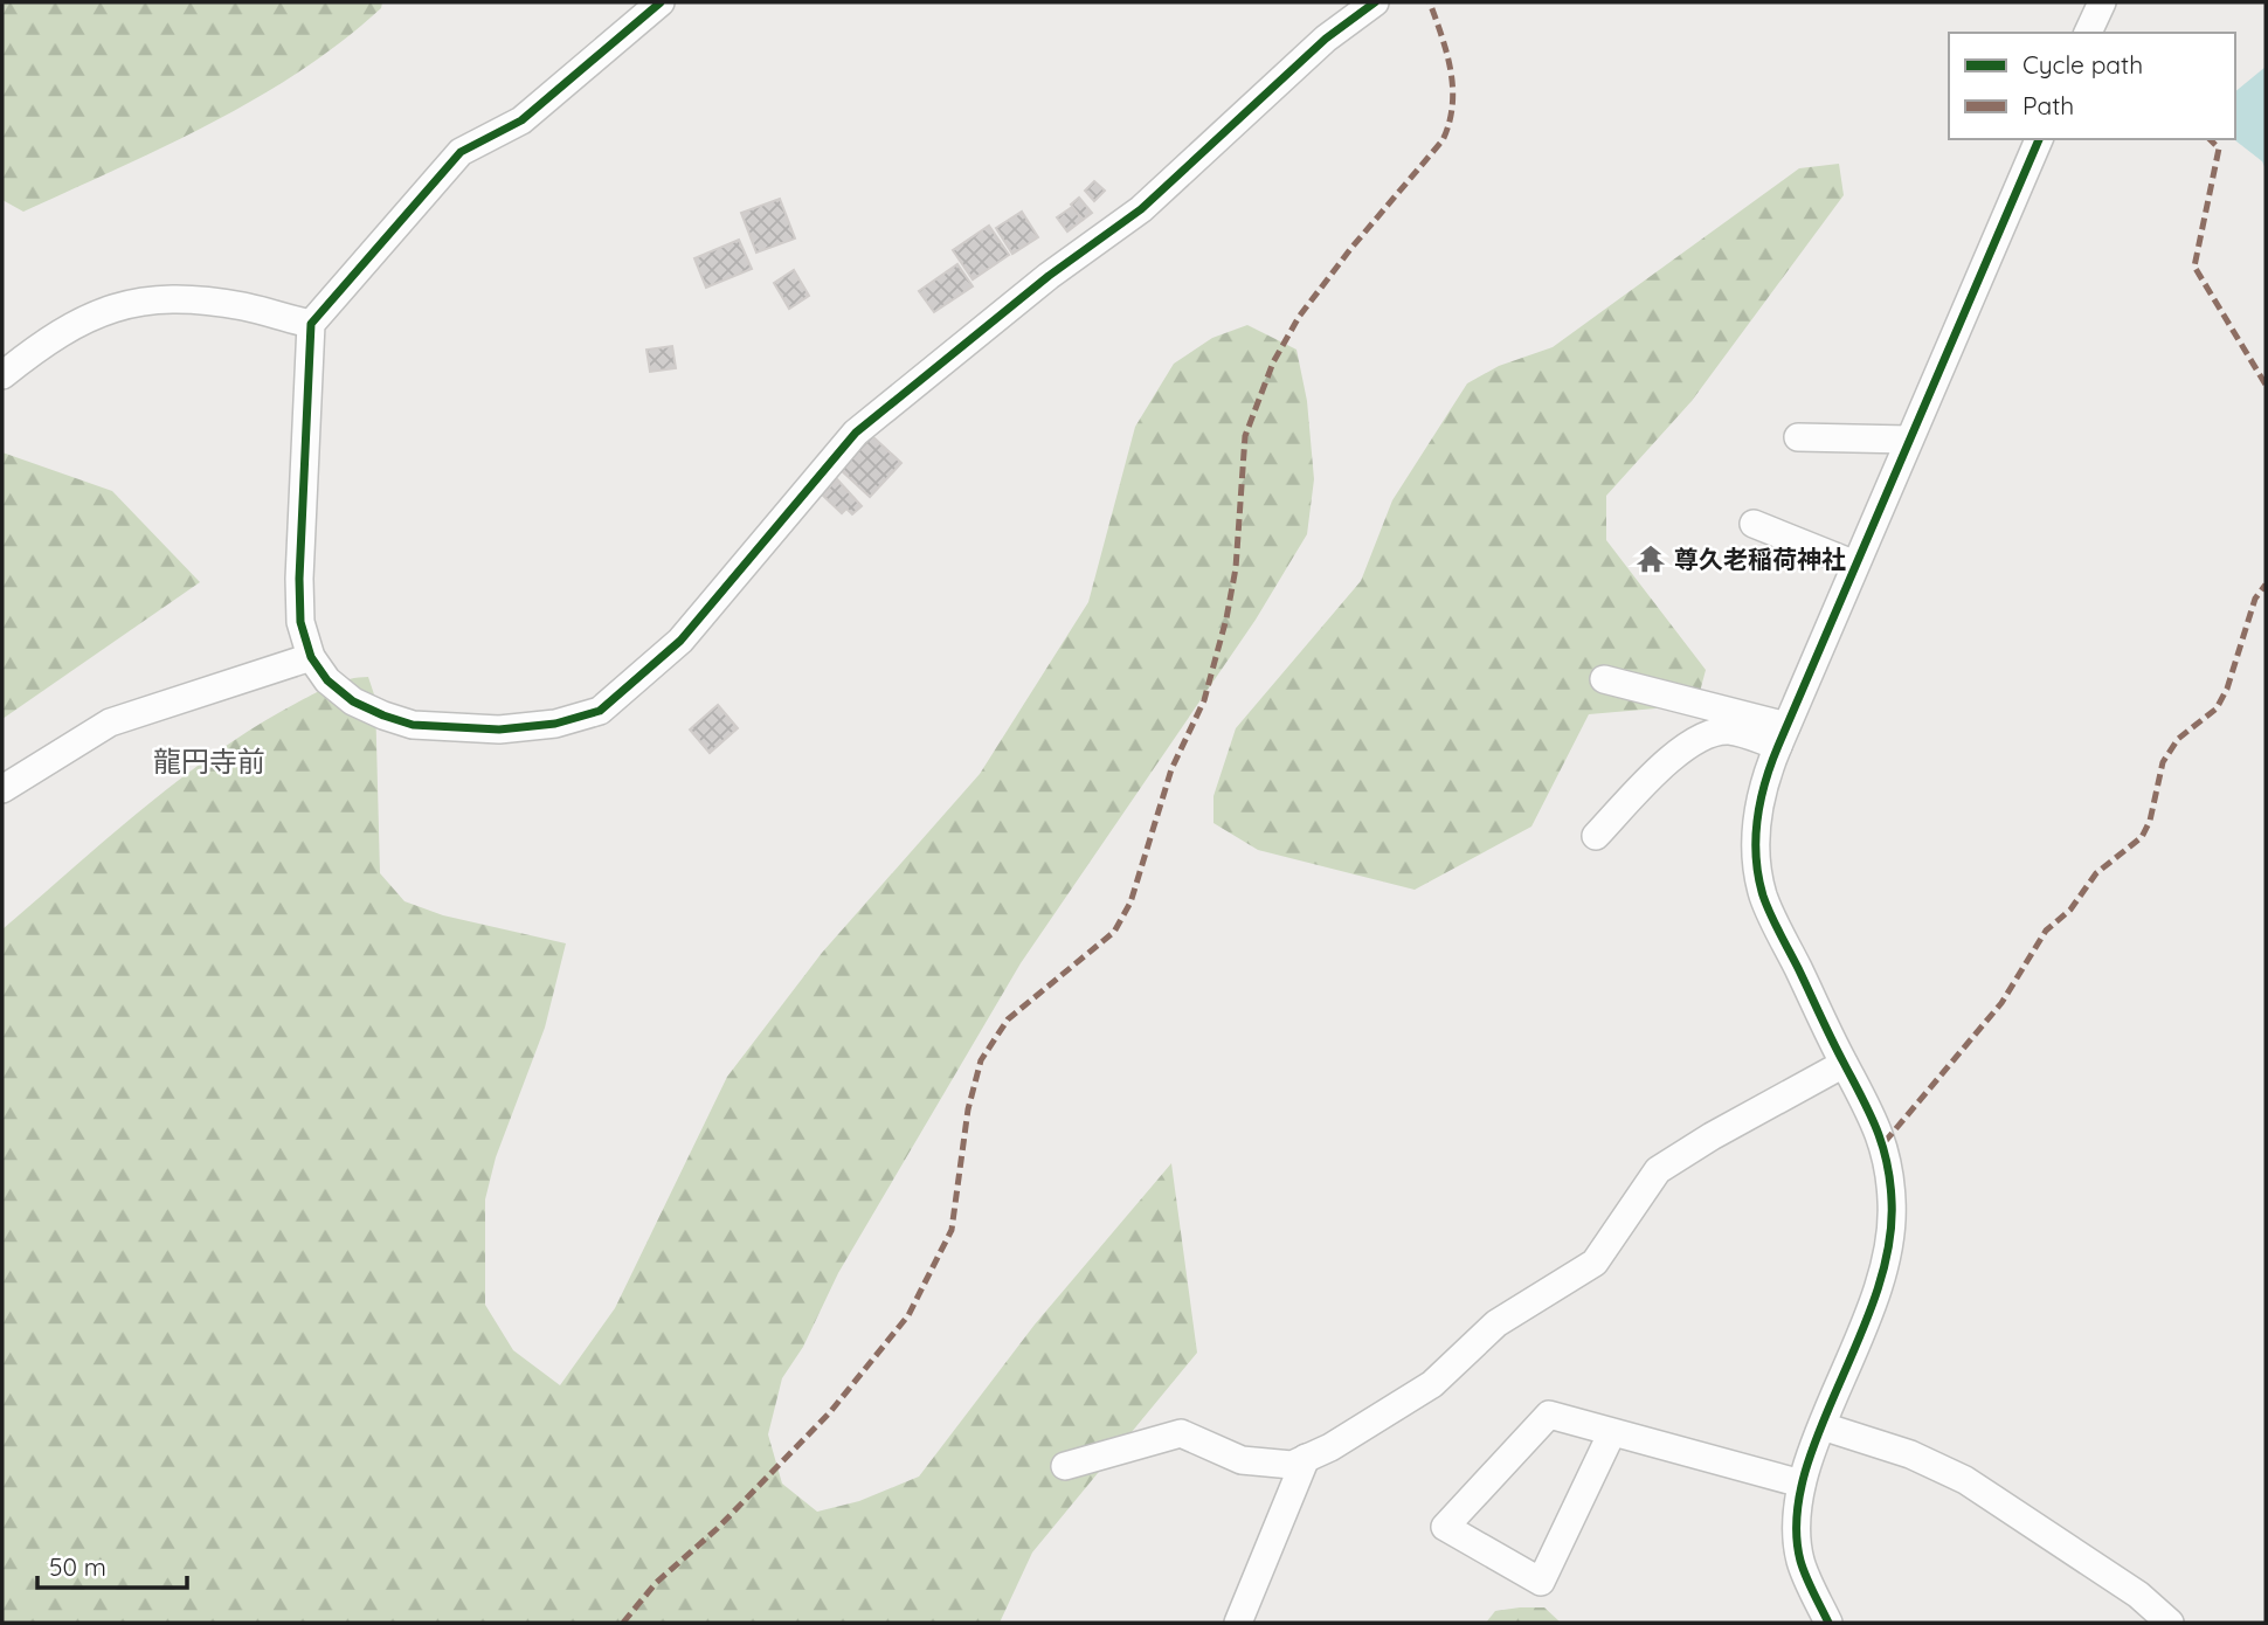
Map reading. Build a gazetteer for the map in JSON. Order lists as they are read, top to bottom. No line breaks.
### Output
{"districts":["龍円寺前"],"places":{"temple":["尊久老稲荷神社"]},"legend":["Cycle path","Path"],"scale_bar":"50 m"}
